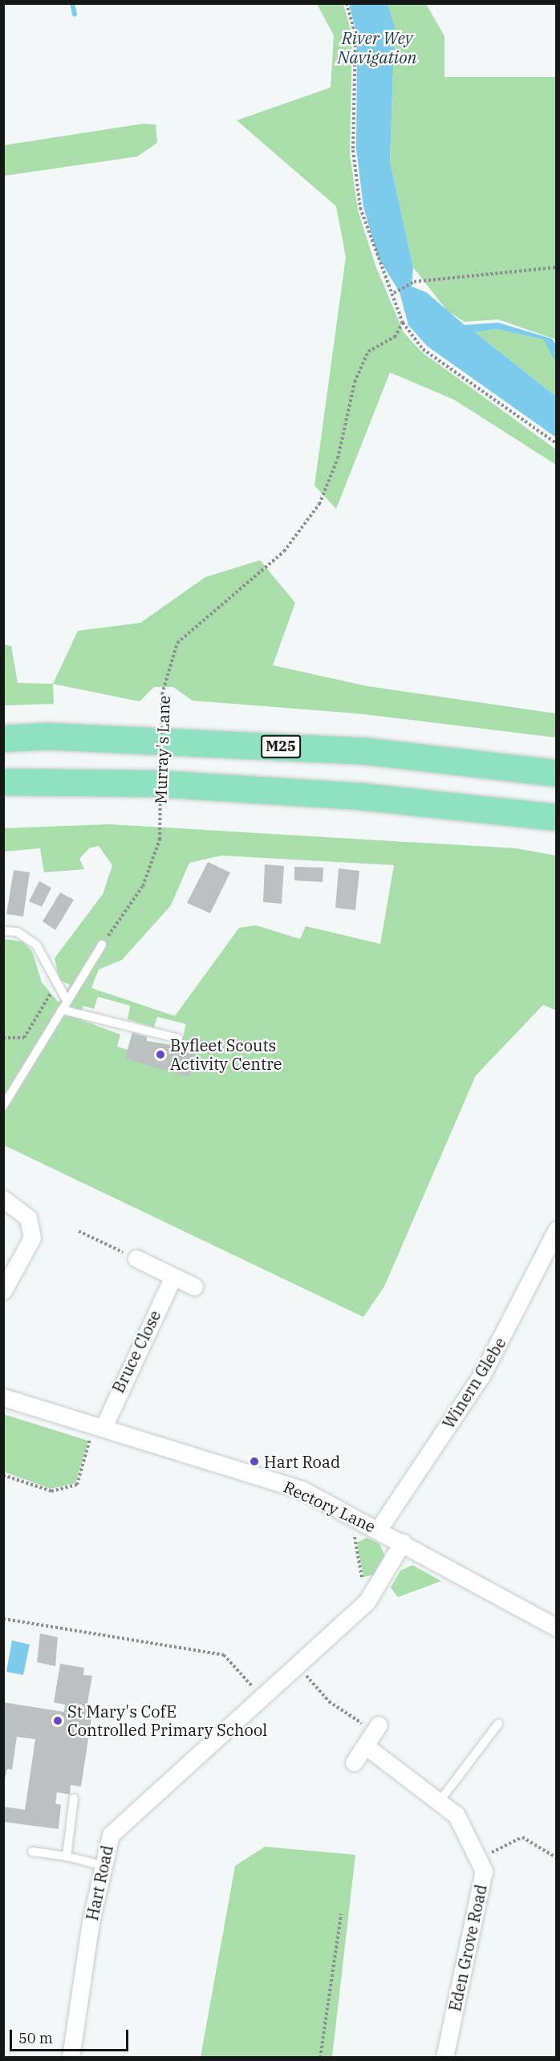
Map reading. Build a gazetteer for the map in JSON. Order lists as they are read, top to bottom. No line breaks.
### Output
{"streets":{"highway":["M25"],"street":["Bruce Close","Winern Glebe","Rectory Lane","Hart Road","Eden Grove Road"],"path":["Murray's Lane"]},"crossings":[["Bruce Close","Rectory Lane"],["Winern Glebe","Rectory Lane"],["Rectory Lane","Hart Road"]],"water":["River Wey Navigation"],"places":["Byfleet Scouts Activity Centre","Hart Road","St Mary's CofE Controlled Primary School"],"scale_bar":"50 m"}
